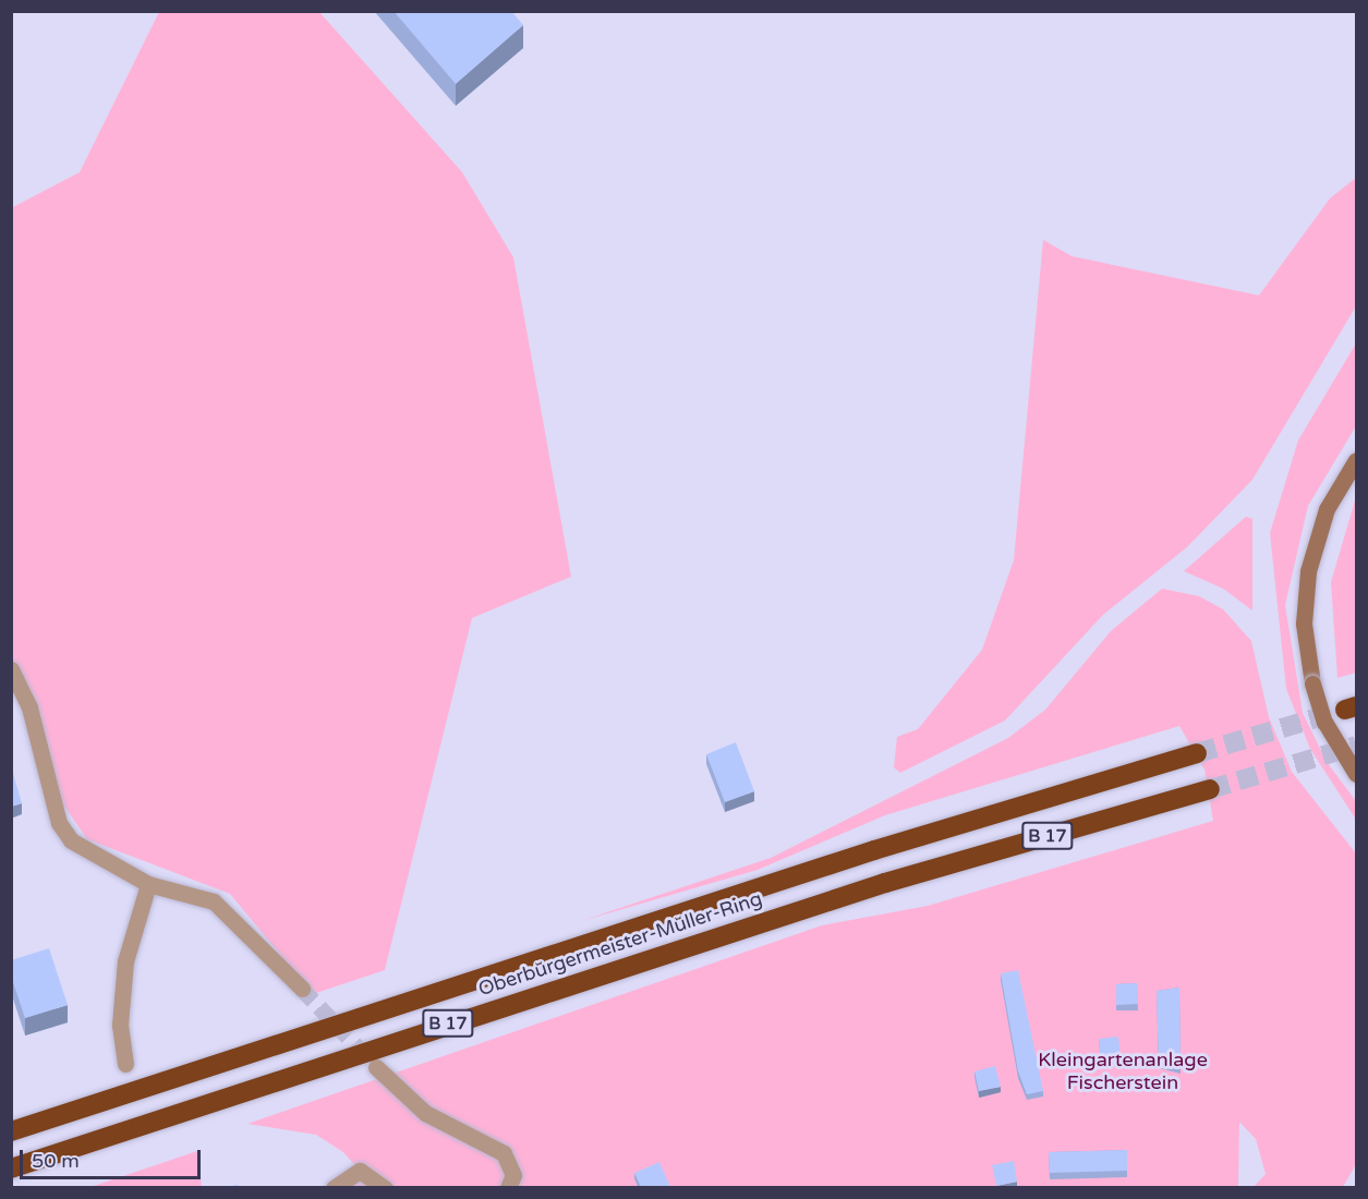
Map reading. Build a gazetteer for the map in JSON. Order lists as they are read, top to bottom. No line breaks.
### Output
{"streets":{"highway":["B 17","Oberbürgermeister-Müller-Ring"]},"parks":["Kleingartenanlage Fischerstein"],"scale_bar":"50 m"}
